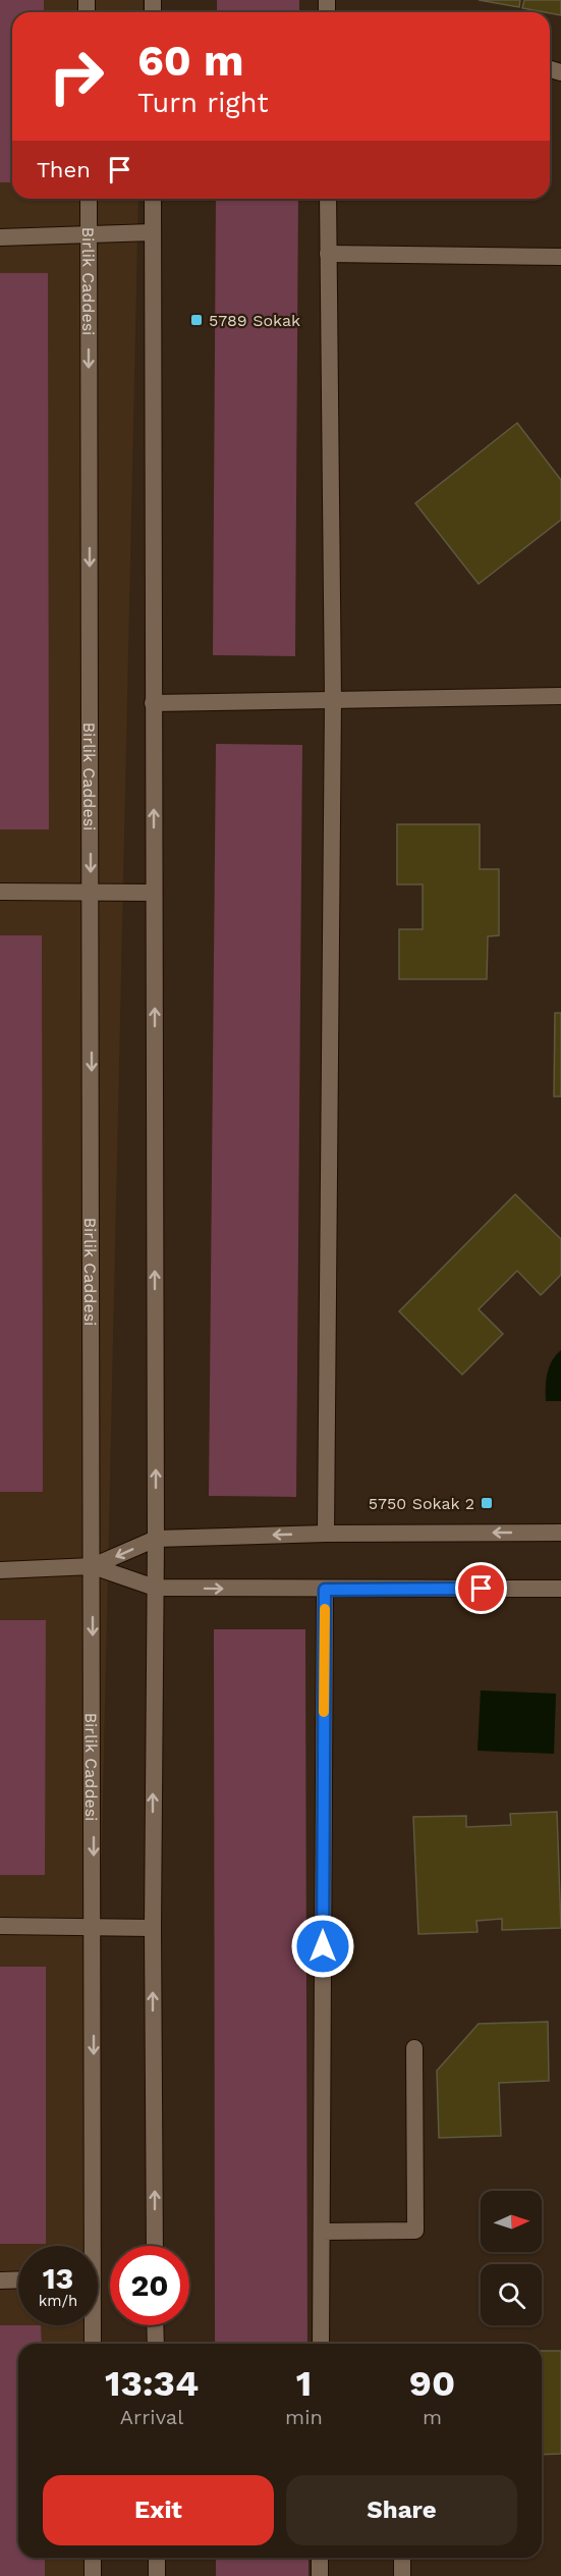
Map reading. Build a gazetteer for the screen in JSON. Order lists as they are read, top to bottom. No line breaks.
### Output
{"streets":{"street":["Birlik Caddesi"]},"places":{"transit":["5789 Sokak","5750 Sokak 2"]},"north":"right","page":{"turn":["60 m","Turn right"],"then":"Then","speed":"13 km/h","limit":"20","eta":["13:34","Arrival","1","min","90","m"],"buttons":["Exit","Share"]}}
